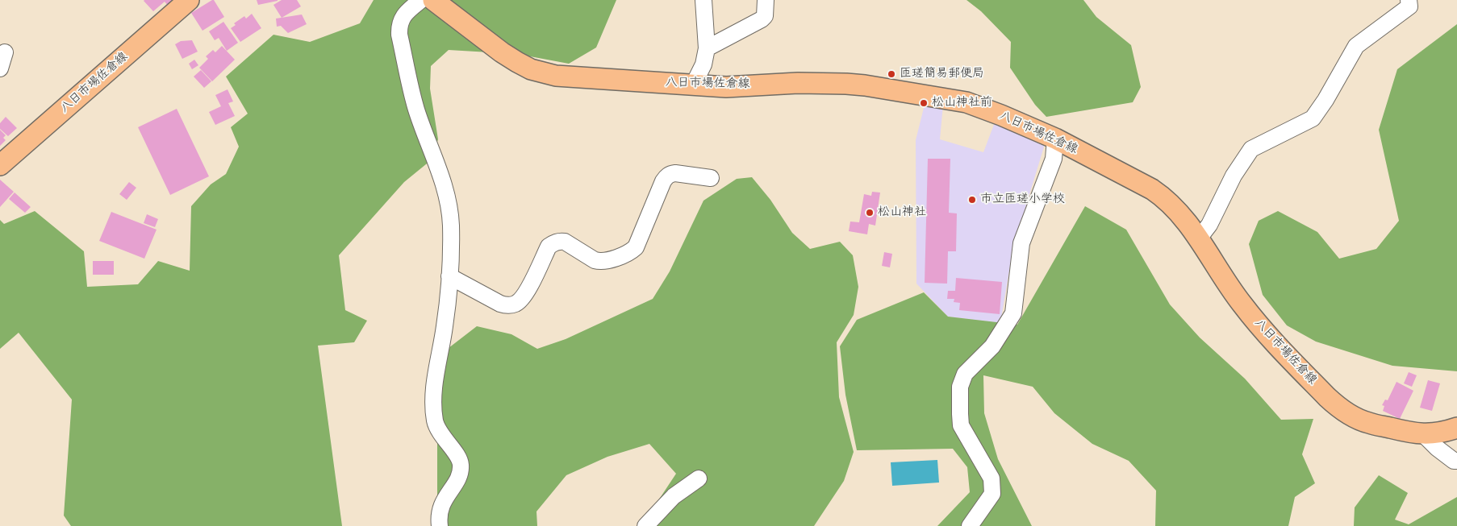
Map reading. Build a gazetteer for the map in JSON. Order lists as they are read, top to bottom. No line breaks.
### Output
{"streets":{"main road":["八日市場佐倉線"]},"places":["匝瑳簡易郵便局","松山神社前","市立匝瑳小学校","松山神社"]}
